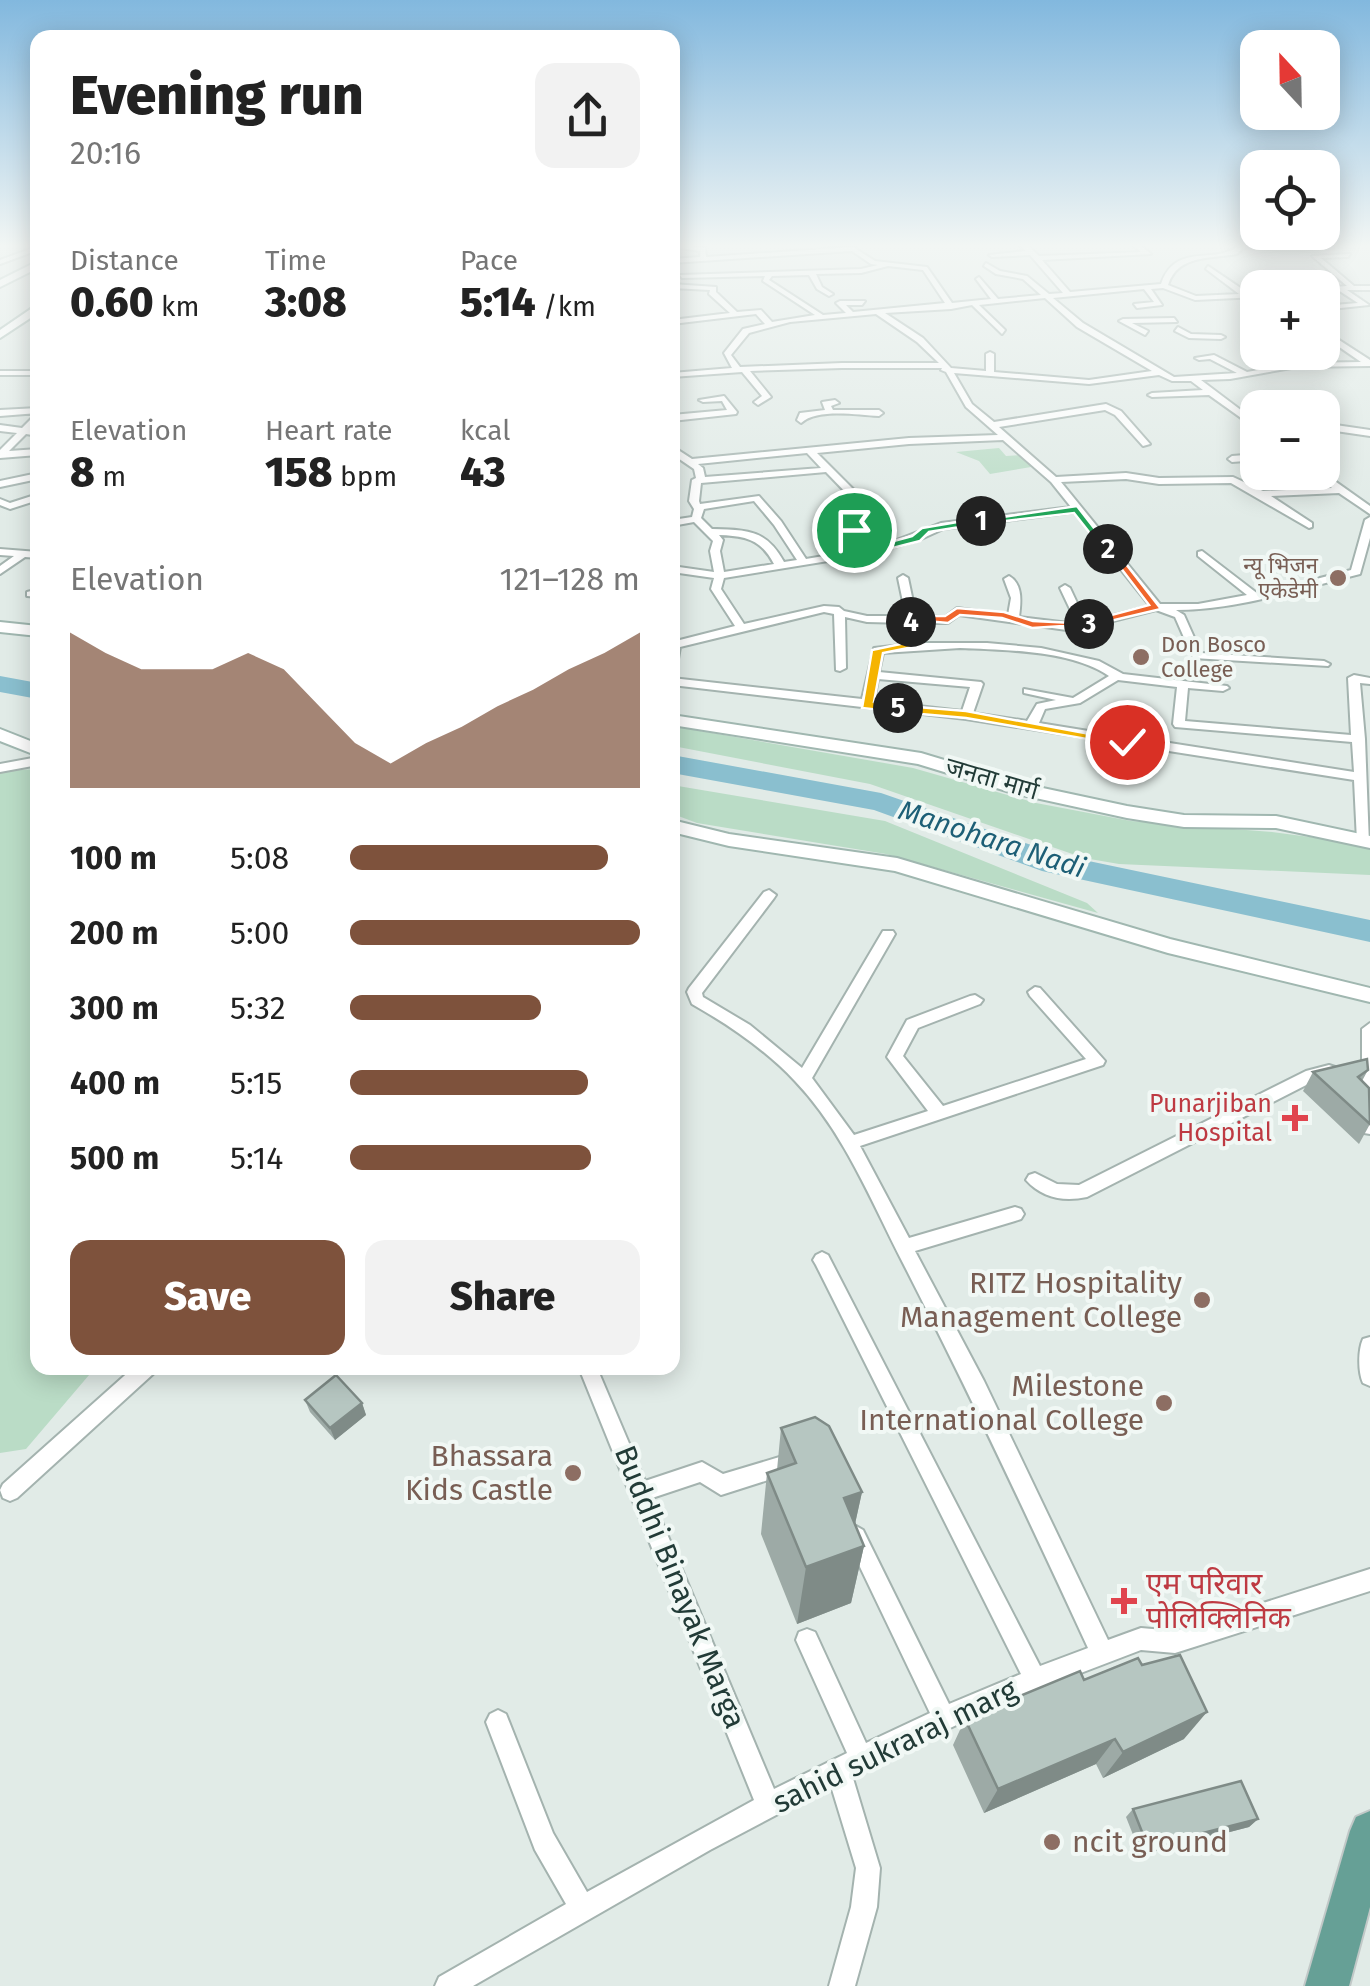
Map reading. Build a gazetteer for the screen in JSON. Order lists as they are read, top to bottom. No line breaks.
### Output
{"streets":{"main road":["जनता मार्ग"],"street":["Buddhi Binayak Marga","sahid sukraraj marg"]},"crossings":[["Buddhi Binayak Marga","sahid sukraraj marg"]],"water":["Manohara Nadi"],"places":{"other":["न्यू भिजन एकेडेमी","Don Bosco College","RITZ Hospitality Management College","Milestone International College","Bhassara Kids Castle","ncit ground"],"health":["Punarjiban Hospital","एम परिवार पोलिक्लिनिक"]},"north":"top","page":{"map_buttons":["+","−"],"heading":["Evening run","20:16"],"stats":[["Distance","0.60 km"],["Time","3:08"],["Pace","5:14 /km"],["Elevation","8 m"],["Heart rate","158 bpm"],["kcal","43"]],"pins":["1","2","4","3","5"],"chart":["Elevation","121–128 m"],"list":[{"name":"100 m","note":"5:08"},{"name":"200 m","note":"5:00"},{"name":"300 m","note":"5:32"},{"name":"400 m","note":"5:15"},{"name":"500 m","note":"5:14"}],"buttons":["Save","Share"]}}
